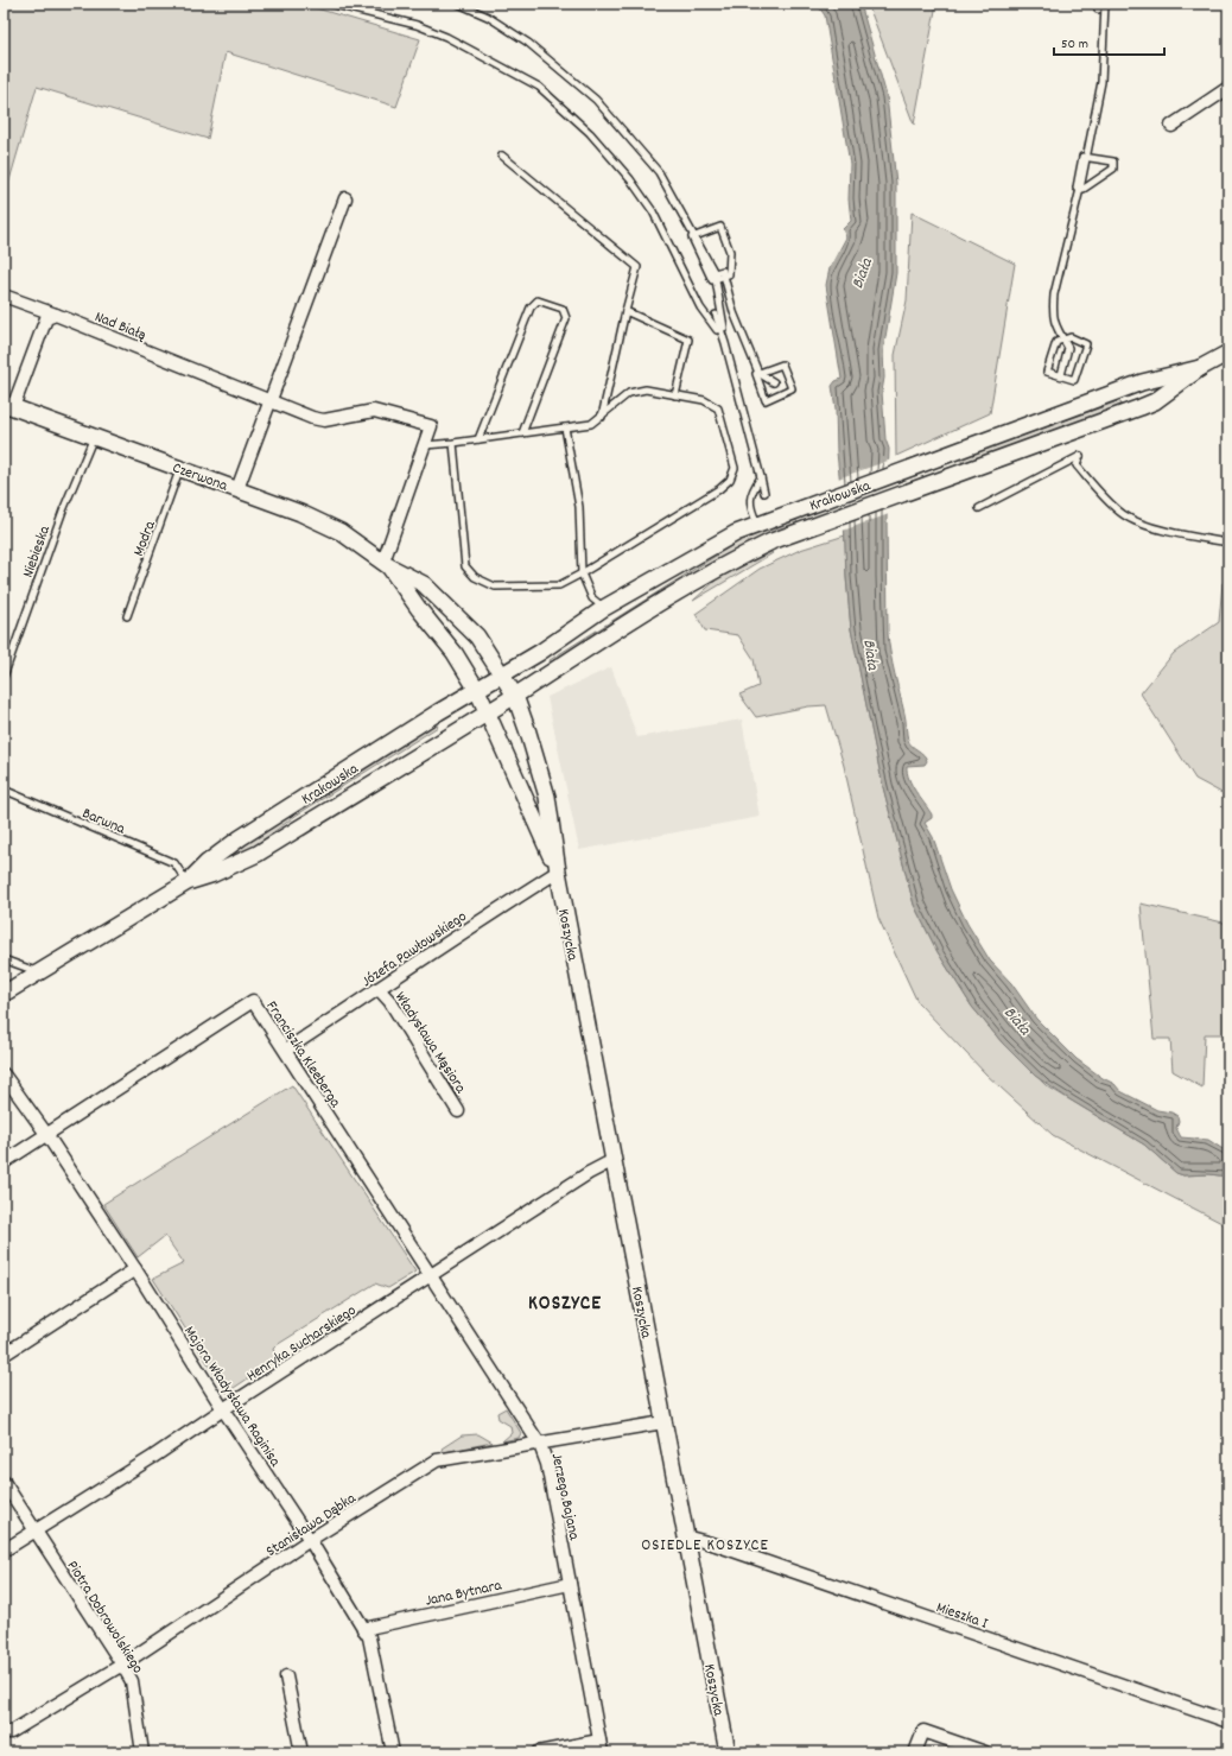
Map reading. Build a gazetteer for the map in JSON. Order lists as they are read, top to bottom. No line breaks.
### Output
{"streets":{"street":["Nad Białą","Czerwona","Krakowska","Koszycka","Józefa Pawłowskiego","Władysława Mąsiora","Franciszka Kleeberga","Henryka Sucharskiego","Majora Władysława Raginisa","Jerzego Bajana","Stanisława Dąbka","Jana Bytnara","Mieszka I","Piotra Dobrowolskiego"],"lane":["Modra","Niebieska","Barwna"]},"crossings":[["Czerwona","Krakowska"],["Czerwona","Modra"],["Czerwona","Niebieska"],["Krakowska","Barwna"],["Krakowska","Koszycka"],["Koszycka","Józefa Pawłowskiego"],["Koszycka","Henryka Sucharskiego"],["Koszycka","Stanisława Dąbka"],["Koszycka","Mieszka I"],["Józefa Pawłowskiego","Władysława Mąsiora"],["Józefa Pawłowskiego","Franciszka Kleeberga"],["Franciszka Kleeberga","Henryka Sucharskiego"],["Franciszka Kleeberga","Majora Władysława Raginisa"],["Franciszka Kleeberga","Jerzego Bajana"],["Henryka Sucharskiego","Majora Władysława Raginisa"],["Henryka Sucharskiego","Jerzego Bajana"],["Henryka Sucharskiego","Piotra Dobrowolskiego"],["Majora Władysława Raginisa","Stanisława Dąbka"],["Majora Władysława Raginisa","Jana Bytnara"],["Jerzego Bajana","Stanisława Dąbka"],["Jerzego Bajana","Jana Bytnara"],["Stanisława Dąbka","Piotra Dobrowolskiego"]],"districts":["KOSZYCE","OSIEDLE KOSZYCE"],"water":["Biała"],"scale_bar":"50 m"}
